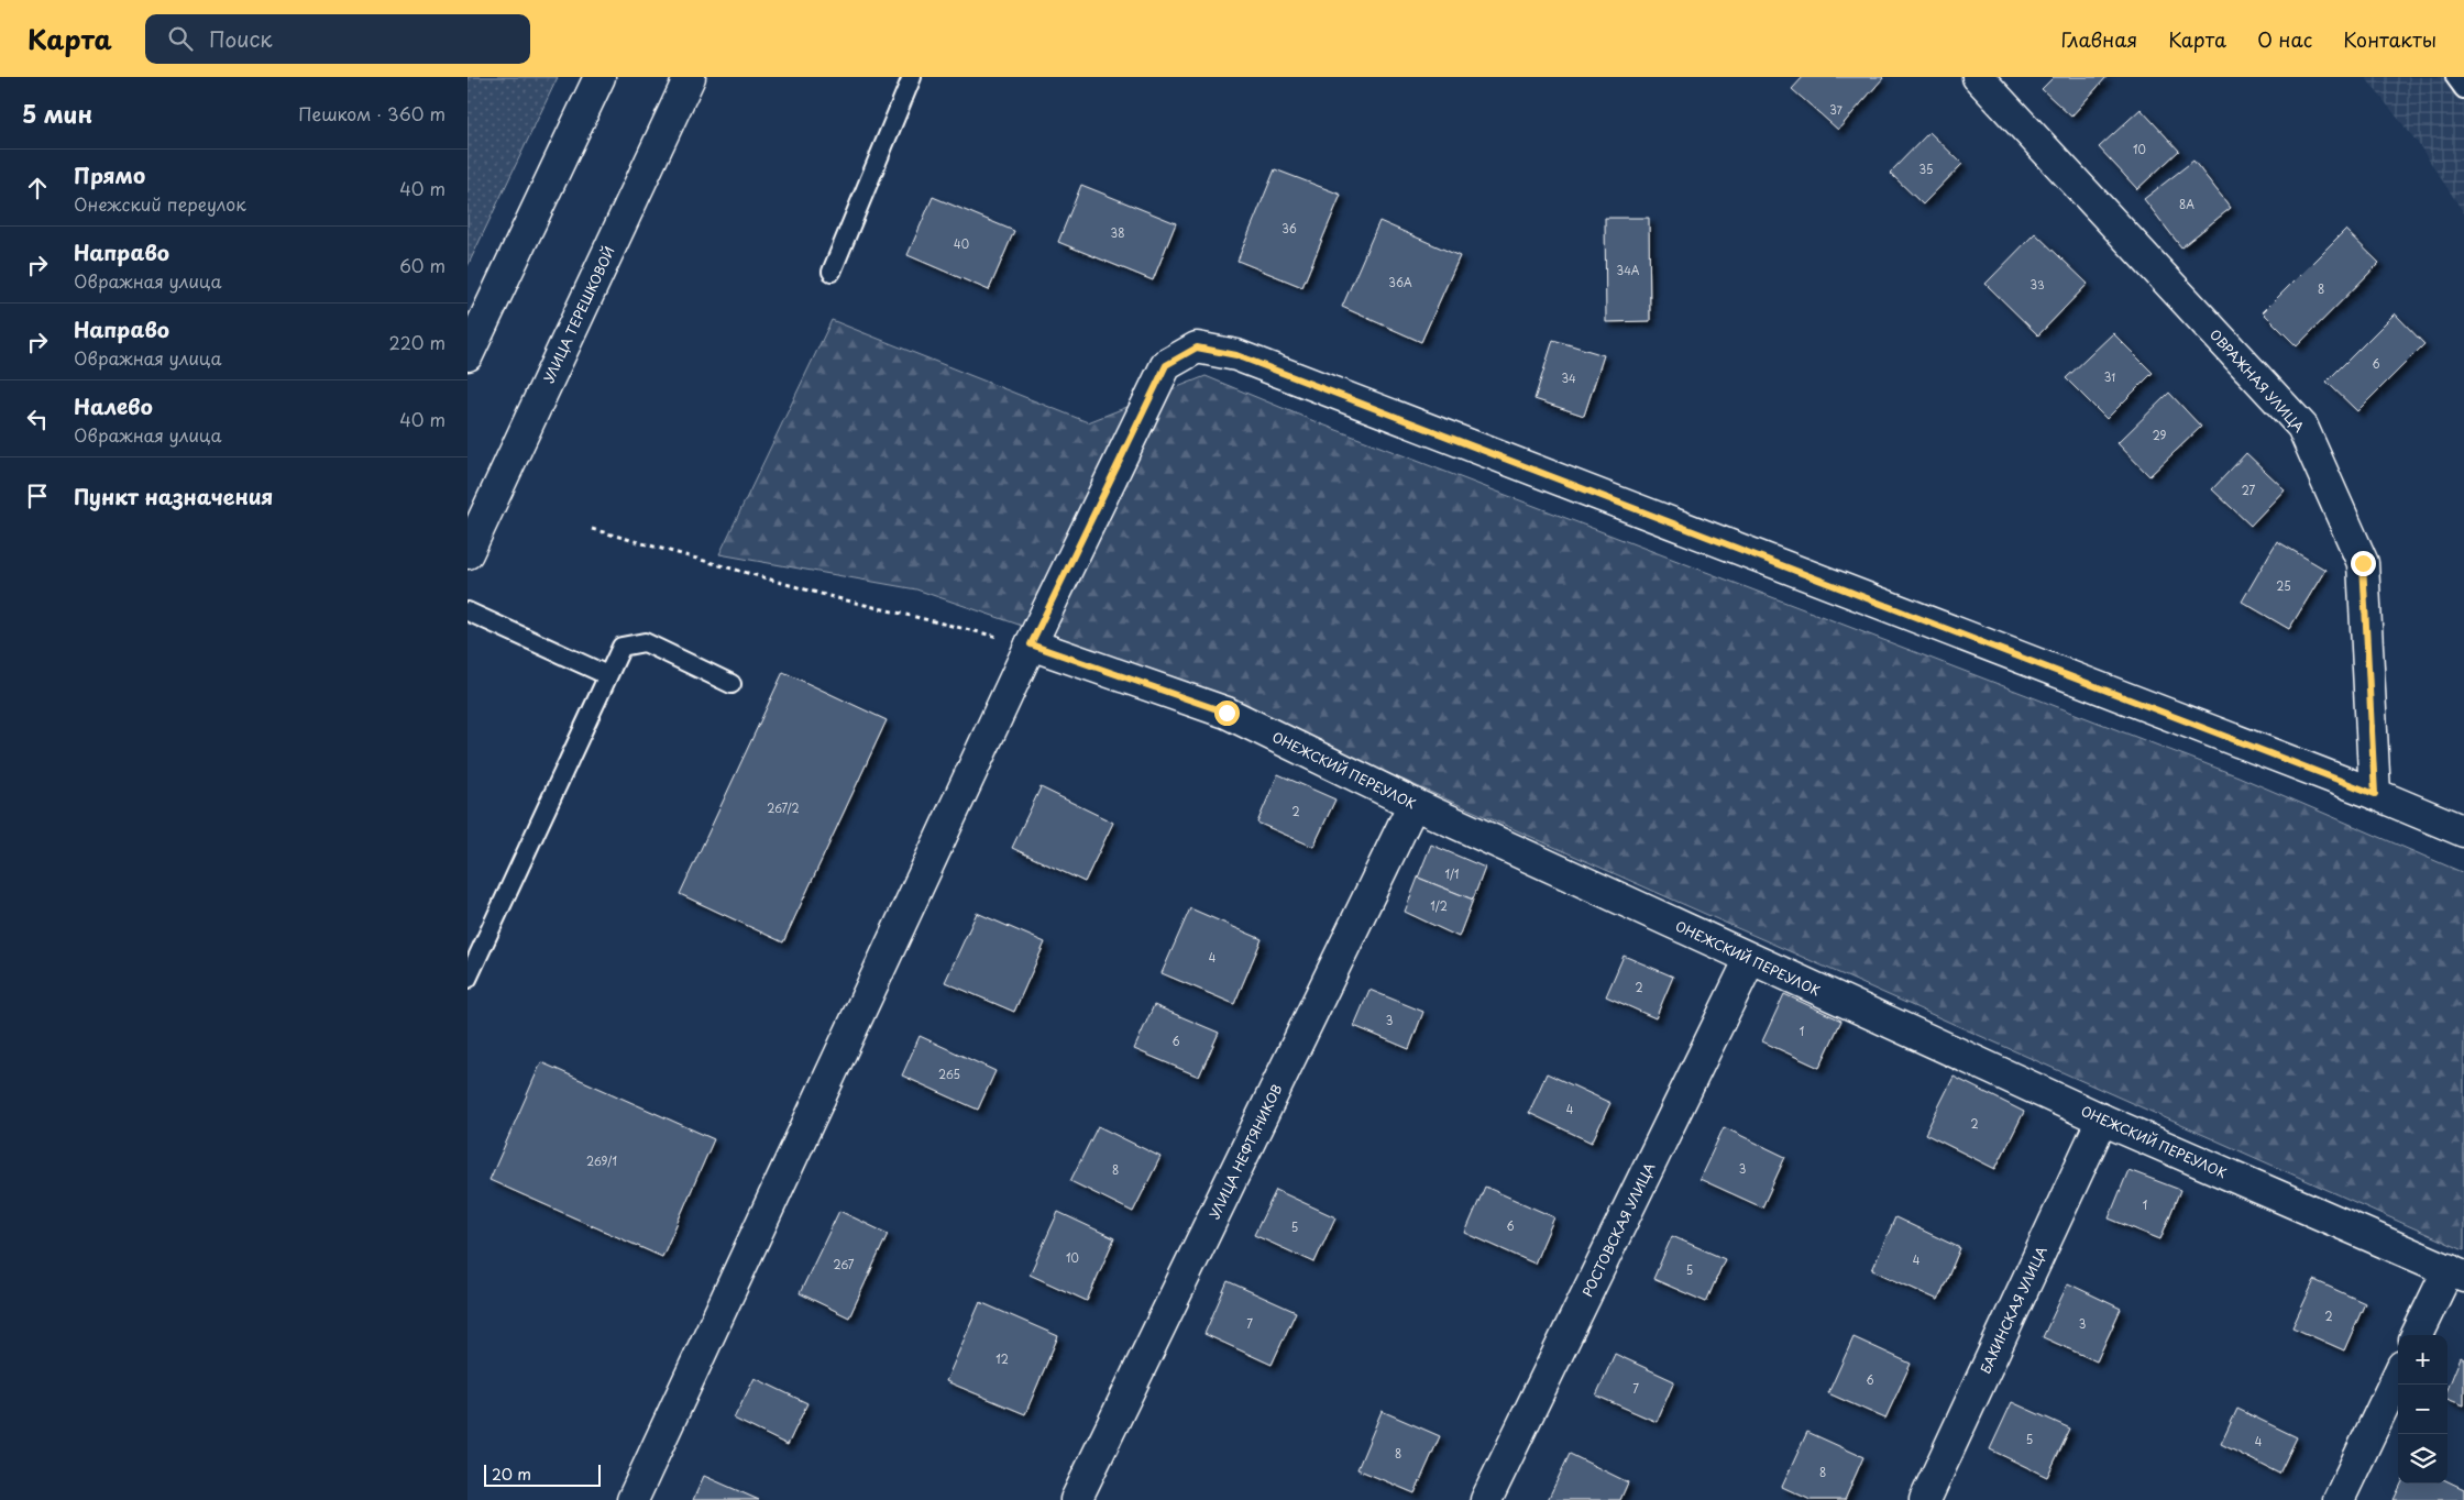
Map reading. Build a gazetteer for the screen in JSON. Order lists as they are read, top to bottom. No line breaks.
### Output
{"streets":{"street":["УЛИЦА ТЕРЕШКОВОЙ","ОВРАЖНАЯ УЛИЦА","ОНЕЖСКИЙ ПЕРЕУЛОК","УЛИЦА НЕФТЯНИКОВ","РОСТОВСКАЯ УЛИЦА","БАКИНСКАЯ УЛИЦА"]},"crossings":[["ОНЕЖСКИЙ ПЕРЕУЛОК","УЛИЦА НЕФТЯНИКОВ"],["ОНЕЖСКИЙ ПЕРЕУЛОК","РОСТОВСКАЯ УЛИЦА"],["ОНЕЖСКИЙ ПЕРЕУЛОК","БАКИНСКАЯ УЛИЦА"]],"house_numbers":["37","10","35","8А","36","38","40","34А","36А","33","8","6","31","34","29","27","25","267/2","2","1/1","1/2","4","2","3","1","6","265","4","2","269/1","3","8","1","6","5","10","4","267","5","2","7","3","12","6","7","5","4","8","8"],"scale_bar":"20 m","page":{"header":"Карта","search":"Поиск","nav":["Главная","Карта","О нас","Контакты"],"heading":["5 мин","Пешком · 360 m"],"list":[["Прямо","Онежский переулок","40 m"],["Направо","Овражная улица","60 m"],["Направо","Овражная улица","220 m"],["Налево","Овражная улица","40 m"],"Пункт назначения"],"map_buttons":["+","−"],"scale":"20 m"}}
